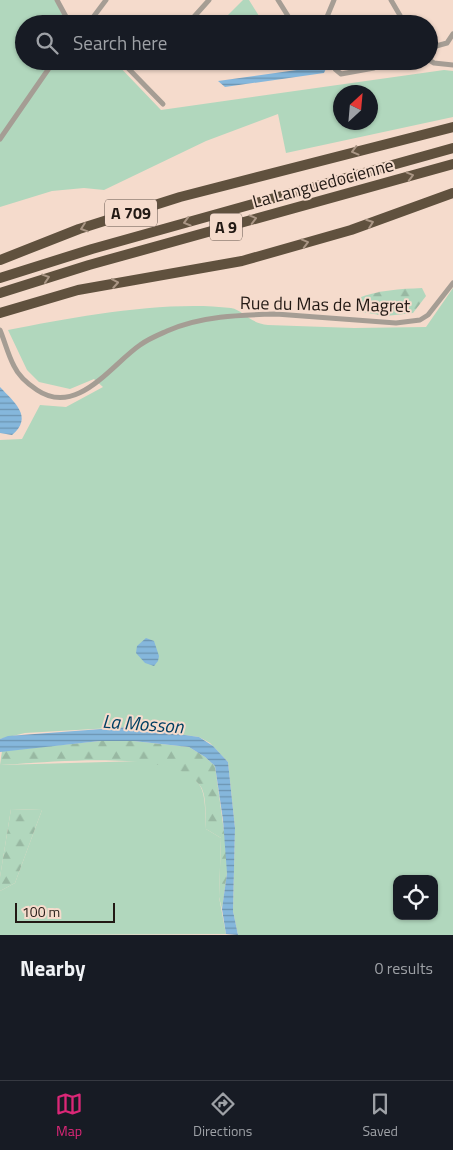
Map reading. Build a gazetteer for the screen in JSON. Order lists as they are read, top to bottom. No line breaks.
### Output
{"streets":{"highway":["La Languedocienne","A 709","A 9"],"street":["Rue du Mas de Magret"]},"water":["La Mosson"],"scale_bar":"100 m","north":"top right","page":{"search":"Search here","scale":"100 m","heading":["Nearby","0 results"],"nav":["Map","Directions","Saved"]}}
